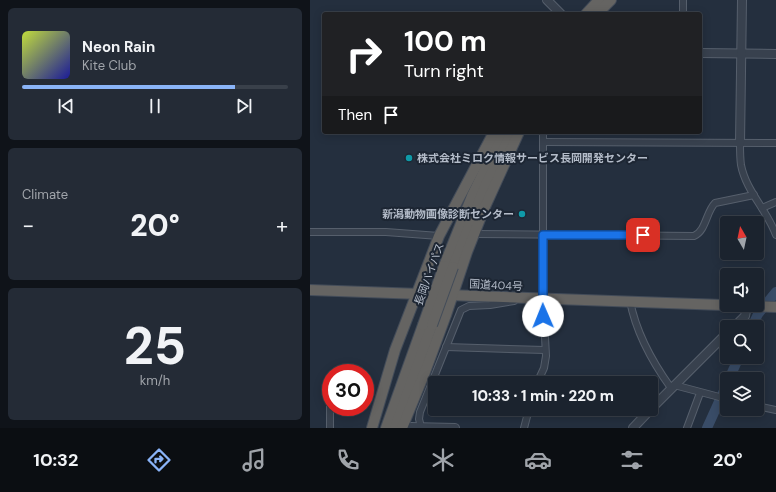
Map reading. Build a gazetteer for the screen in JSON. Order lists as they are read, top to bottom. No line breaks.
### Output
{"streets":{"highway":["長岡バイパス","国道404号"]},"places":["株式会社ミロク情報サービス長岡開発センター","新潟動物画像診断センター"],"north":"top","page":{"turn":["100 m","Turn right"],"song":["Neon Rain","Kite Club"],"then":"Then","tile":["Climate",["25","km/h"]],"heat":["−","20°","+"],"limit":"30","trip":"10:33 · 1 min · 220 m","tabs":["10:32","20°"]}}
